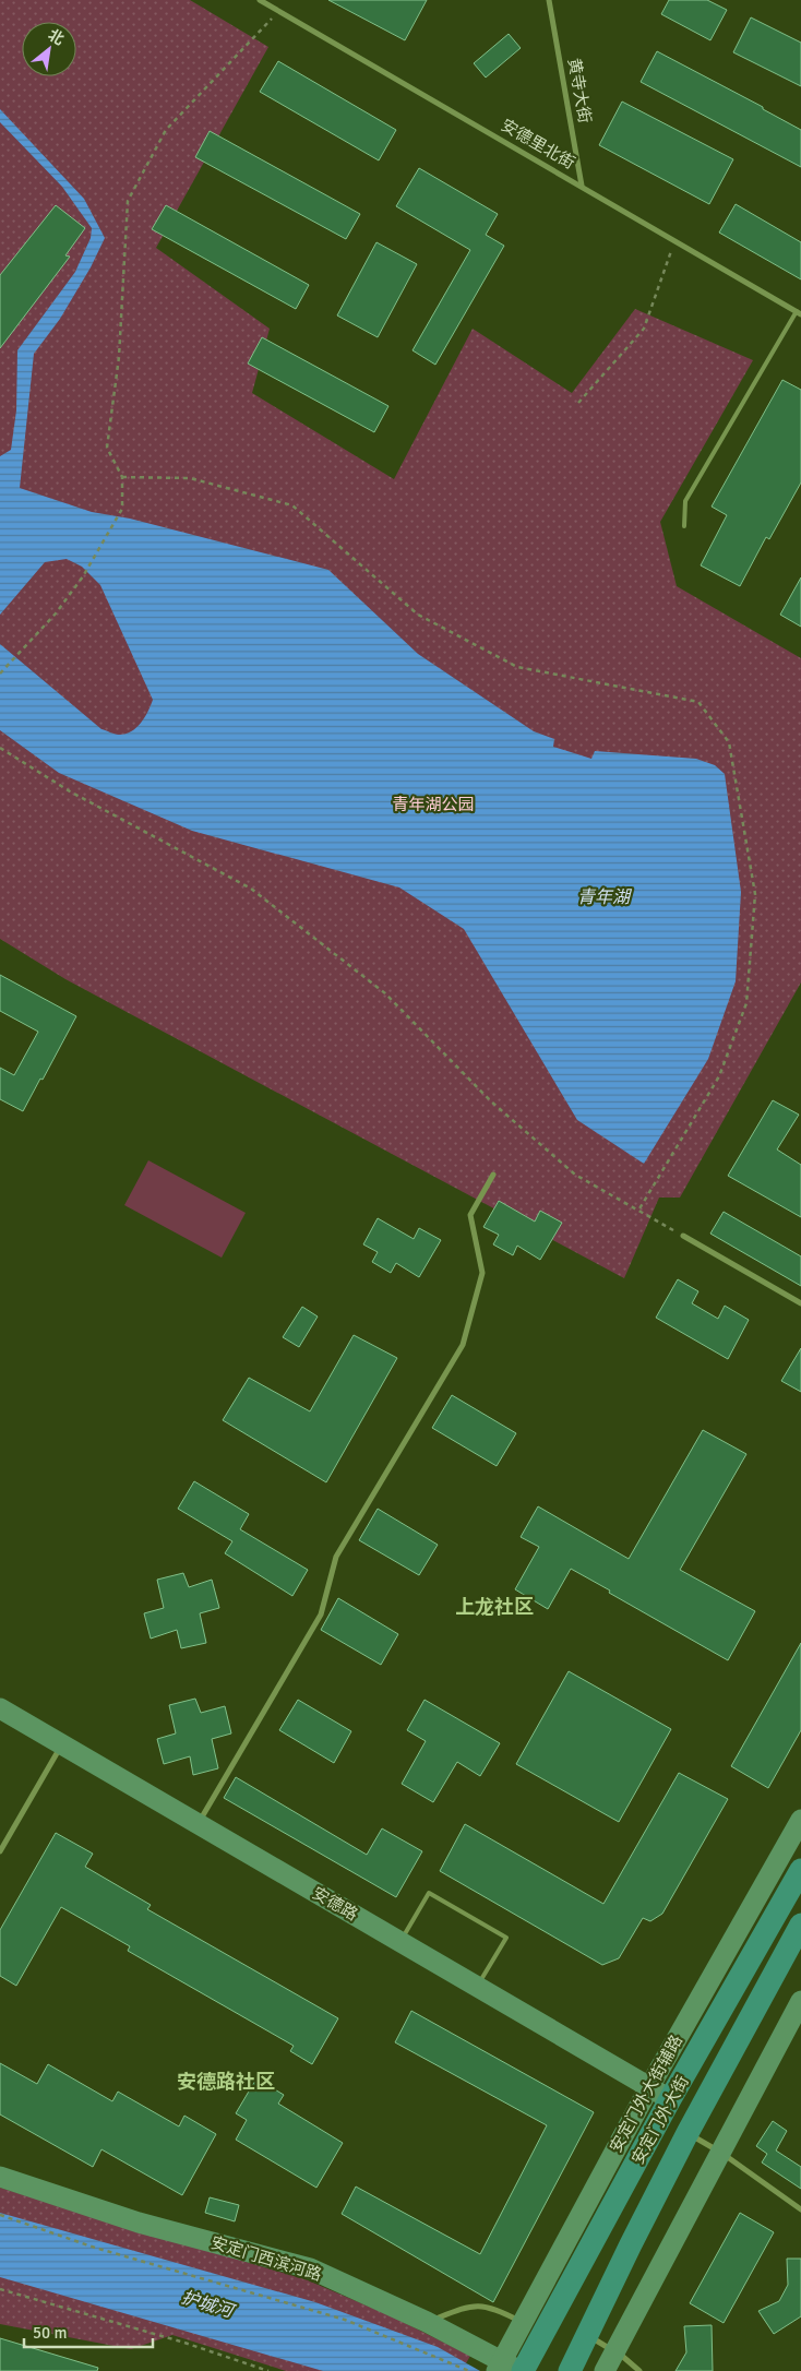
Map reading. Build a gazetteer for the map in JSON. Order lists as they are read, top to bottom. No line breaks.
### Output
{"streets":{"main road":["安定门外大街"],"street":["黄寺大街","安德里北街","安德路","安定门外大街辅路","安定门西滨河路"]},"crossings":[["黄寺大街","安德里北街"],["安德路","安定门外大街辅路"],["安德路","安定门外大街"],["安定门外大街","安定门西滨河路"]],"districts":["上龙社区","安德路社区"],"water":["青年湖","护城河"],"parks":["青年湖公园"],"scale_bar":"50 m","north":"top right"}
